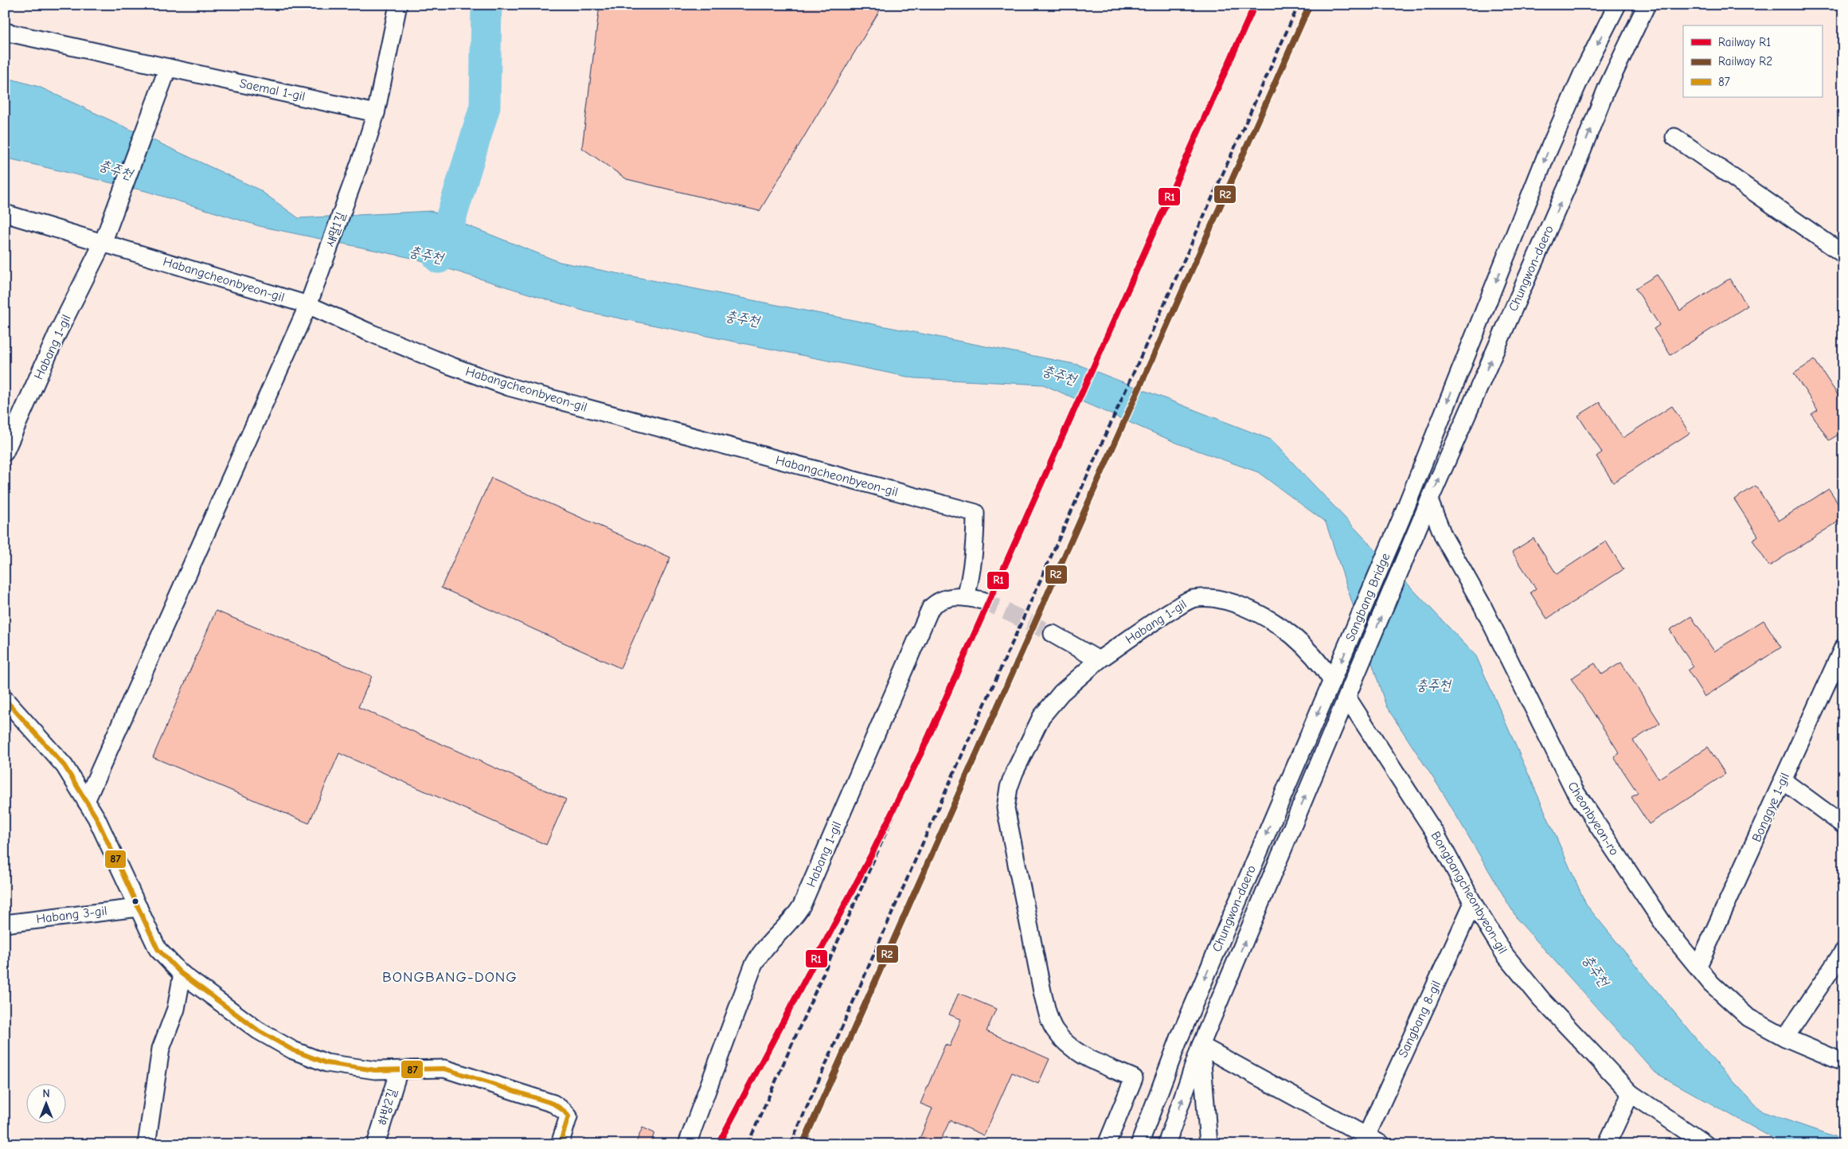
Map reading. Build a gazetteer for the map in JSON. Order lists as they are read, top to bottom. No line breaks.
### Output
{"streets":{"street":["Saemal 1-gil","새말1길","Chungwon-daero","Habangcheonbyeon-gil","Habang 1-gil","Sangbang Bridge","Bonggye 1-gil","Cheonbyeon-ro","Bongbangcheonbyeon-gil","Habang 3-gil","Sangbang 8-gil","하방2길"]},"crossings":[["Saemal 1-gil","새말1길"],["Saemal 1-gil","Habang 1-gil"],["새말1길","Habangcheonbyeon-gil"],["Chungwon-daero","Habang 1-gil"],["Chungwon-daero","Sangbang Bridge"],["Chungwon-daero","Cheonbyeon-ro"],["Chungwon-daero","Bongbangcheonbyeon-gil"],["Habangcheonbyeon-gil","Habang 1-gil"],["Habang 1-gil","Sangbang Bridge"],["Sangbang Bridge","Bongbangcheonbyeon-gil"],["Bonggye 1-gil","Cheonbyeon-ro"],["Bongbangcheonbyeon-gil","Sangbang 8-gil"]],"districts":["BONGBANG-DONG"],"water":["충주천"],"lines":["rail line R1","rail line R2","transit line 87"],"legend":["Railway R1","Railway R2","87"],"north":"top"}
